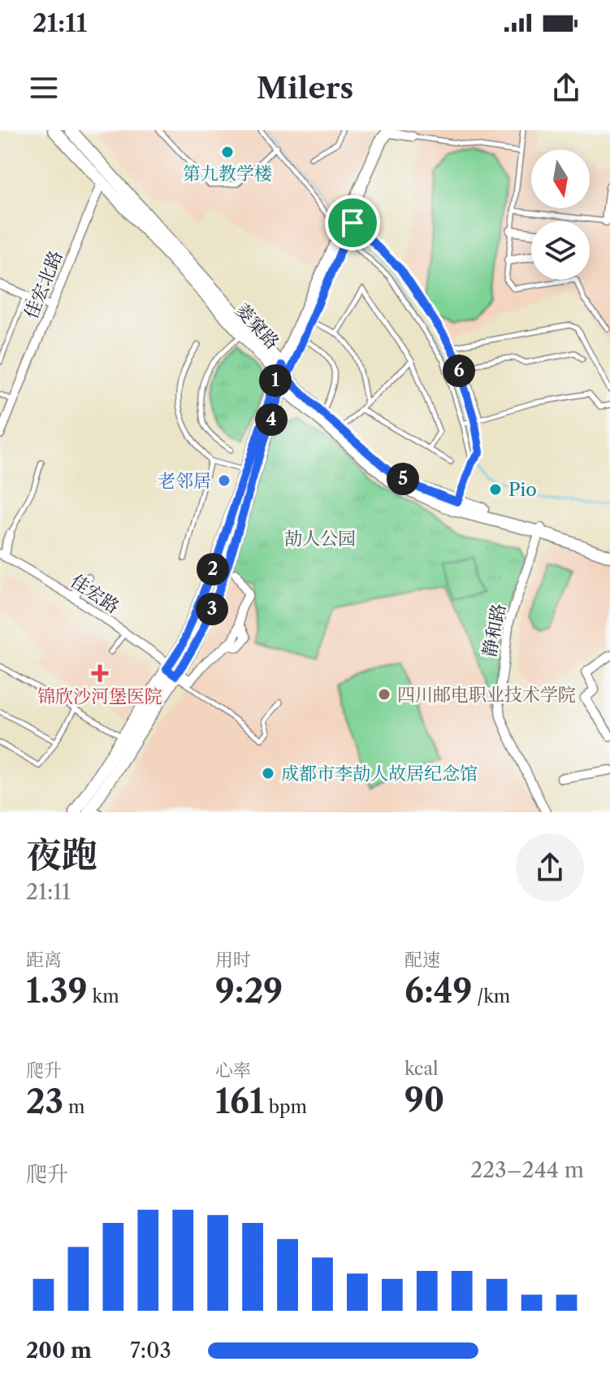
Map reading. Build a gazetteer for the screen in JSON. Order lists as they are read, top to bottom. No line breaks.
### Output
{"streets":{"street":["佳宏北路","菱窠路","佳宏路","静和路"]},"crossings":[["佳宏北路","菱窠路"],["菱窠路","静和路"]],"parks":["劼人公园"],"places":{"other":["第九教学楼","老邻居","Pio","四川邮电职业技术学院","成都市李劼人故居纪念馆"],"health":["锦欣沙河堡医院"]},"north":"bottom","page":{"status":"21:11","header":"Milers","pins":["6","1","4","5","2","3"],"heading":["夜跑","21:11"],"stats":[["距离","1.39 km"],["用时","9:29"],["配速","6:49 /km"],["爬升","23 m"],["心率","161 bpm"],["kcal","90"]],"chart":["爬升","223–244 m"],"list":[{"name":"200 m","note":"7:03"}]}}
